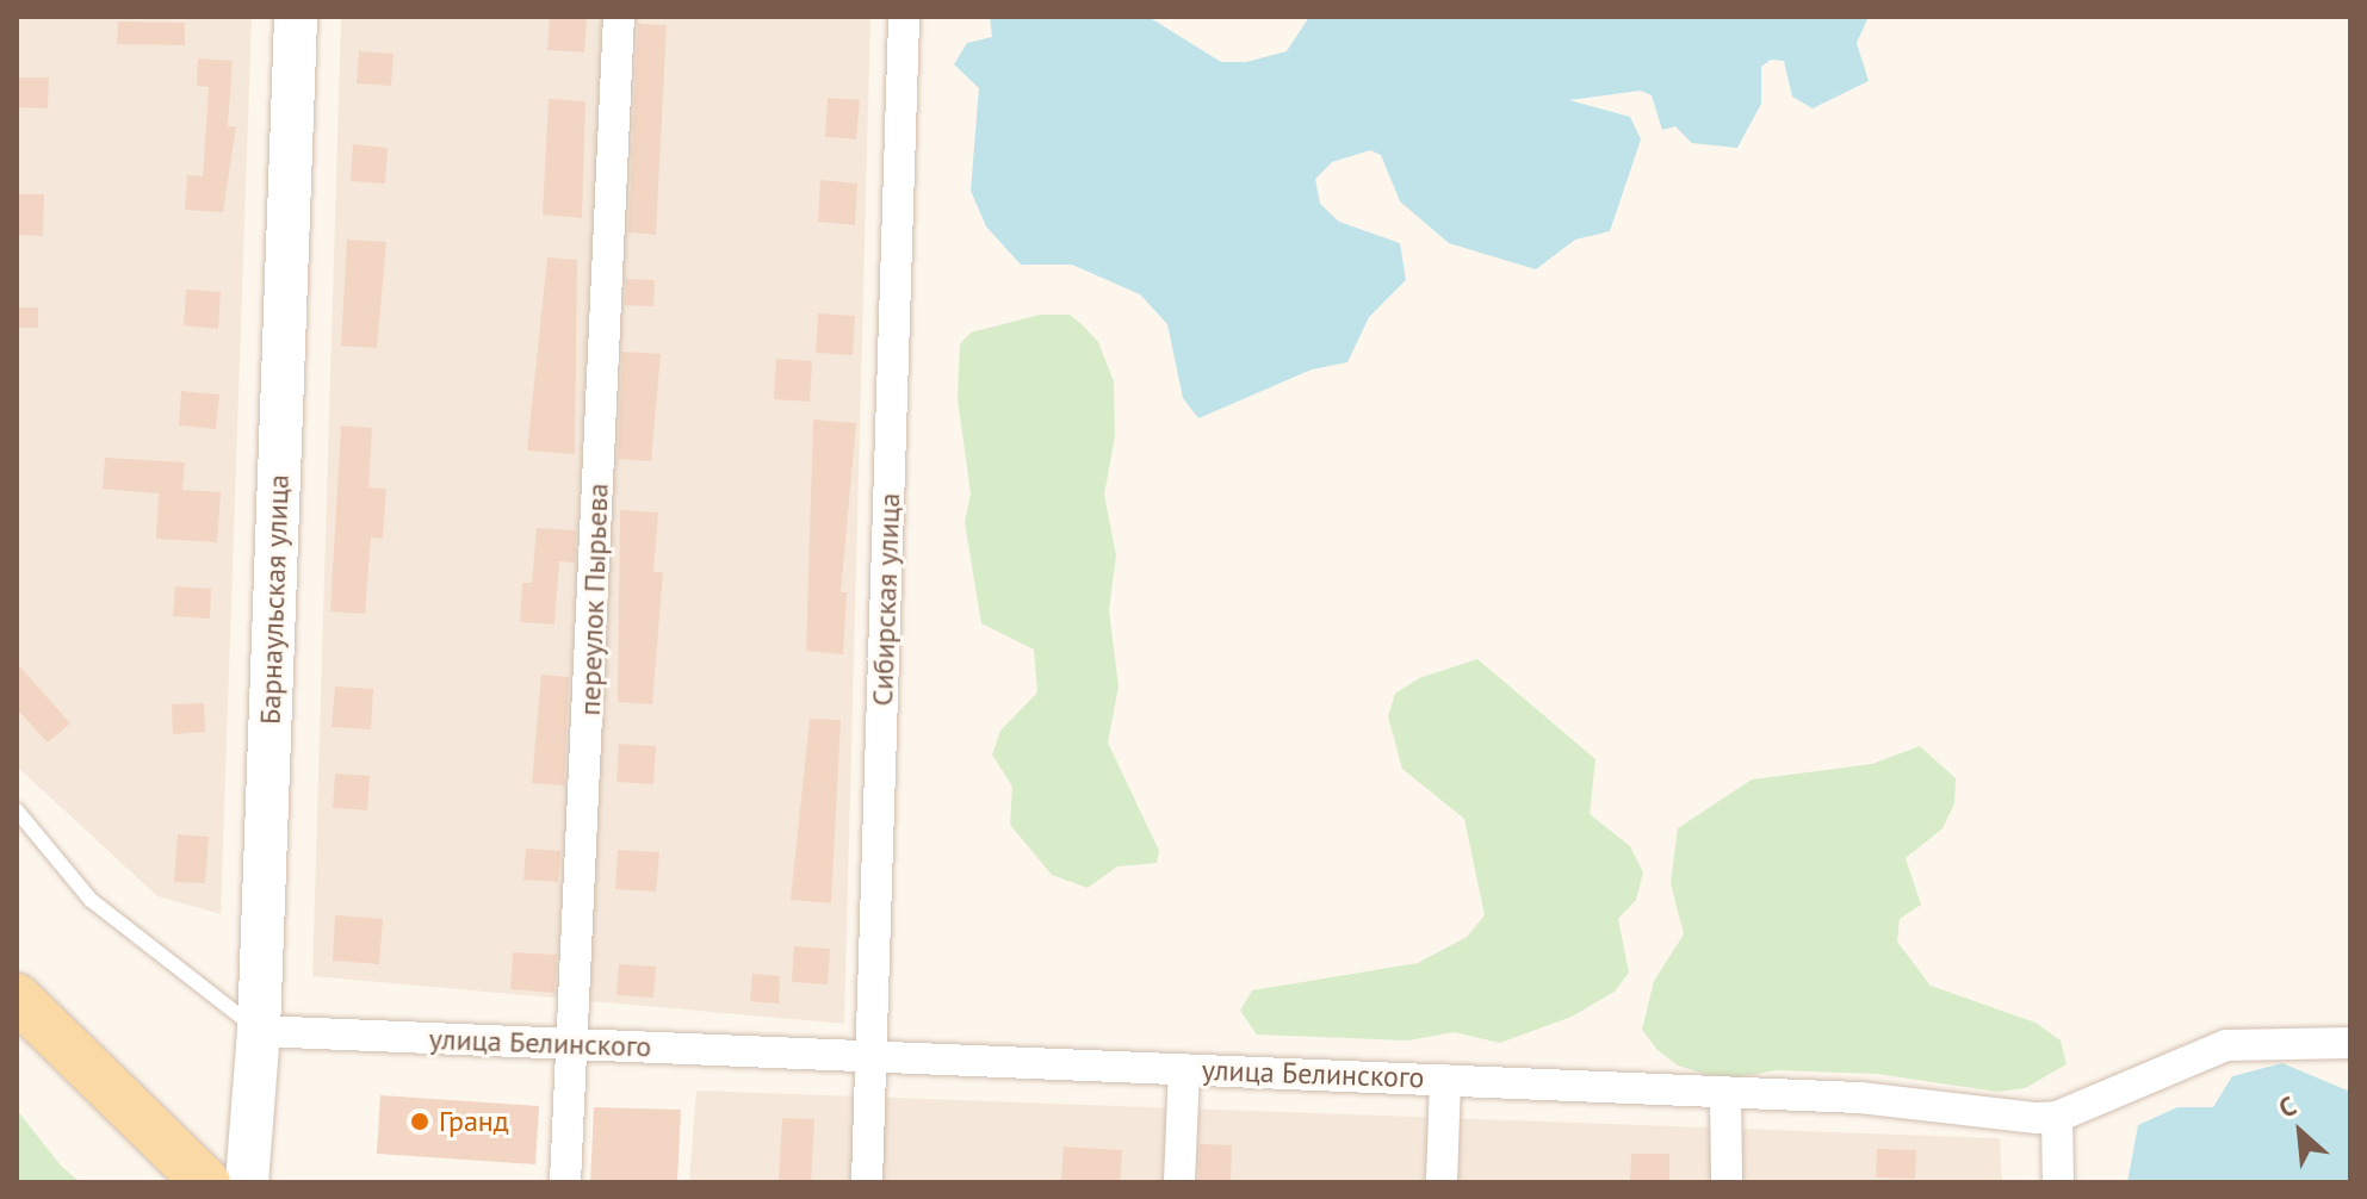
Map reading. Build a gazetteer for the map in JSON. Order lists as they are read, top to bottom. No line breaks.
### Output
{"streets":{"street":["Барнаульская улица","переулок Пырьева","Сибирская улица","улица Белинского"]},"crossings":[["Барнаульская улица","улица Белинского"],["переулок Пырьева","улица Белинского"],["Сибирская улица","улица Белинского"]],"places":["Гранд"],"north":"top left"}
